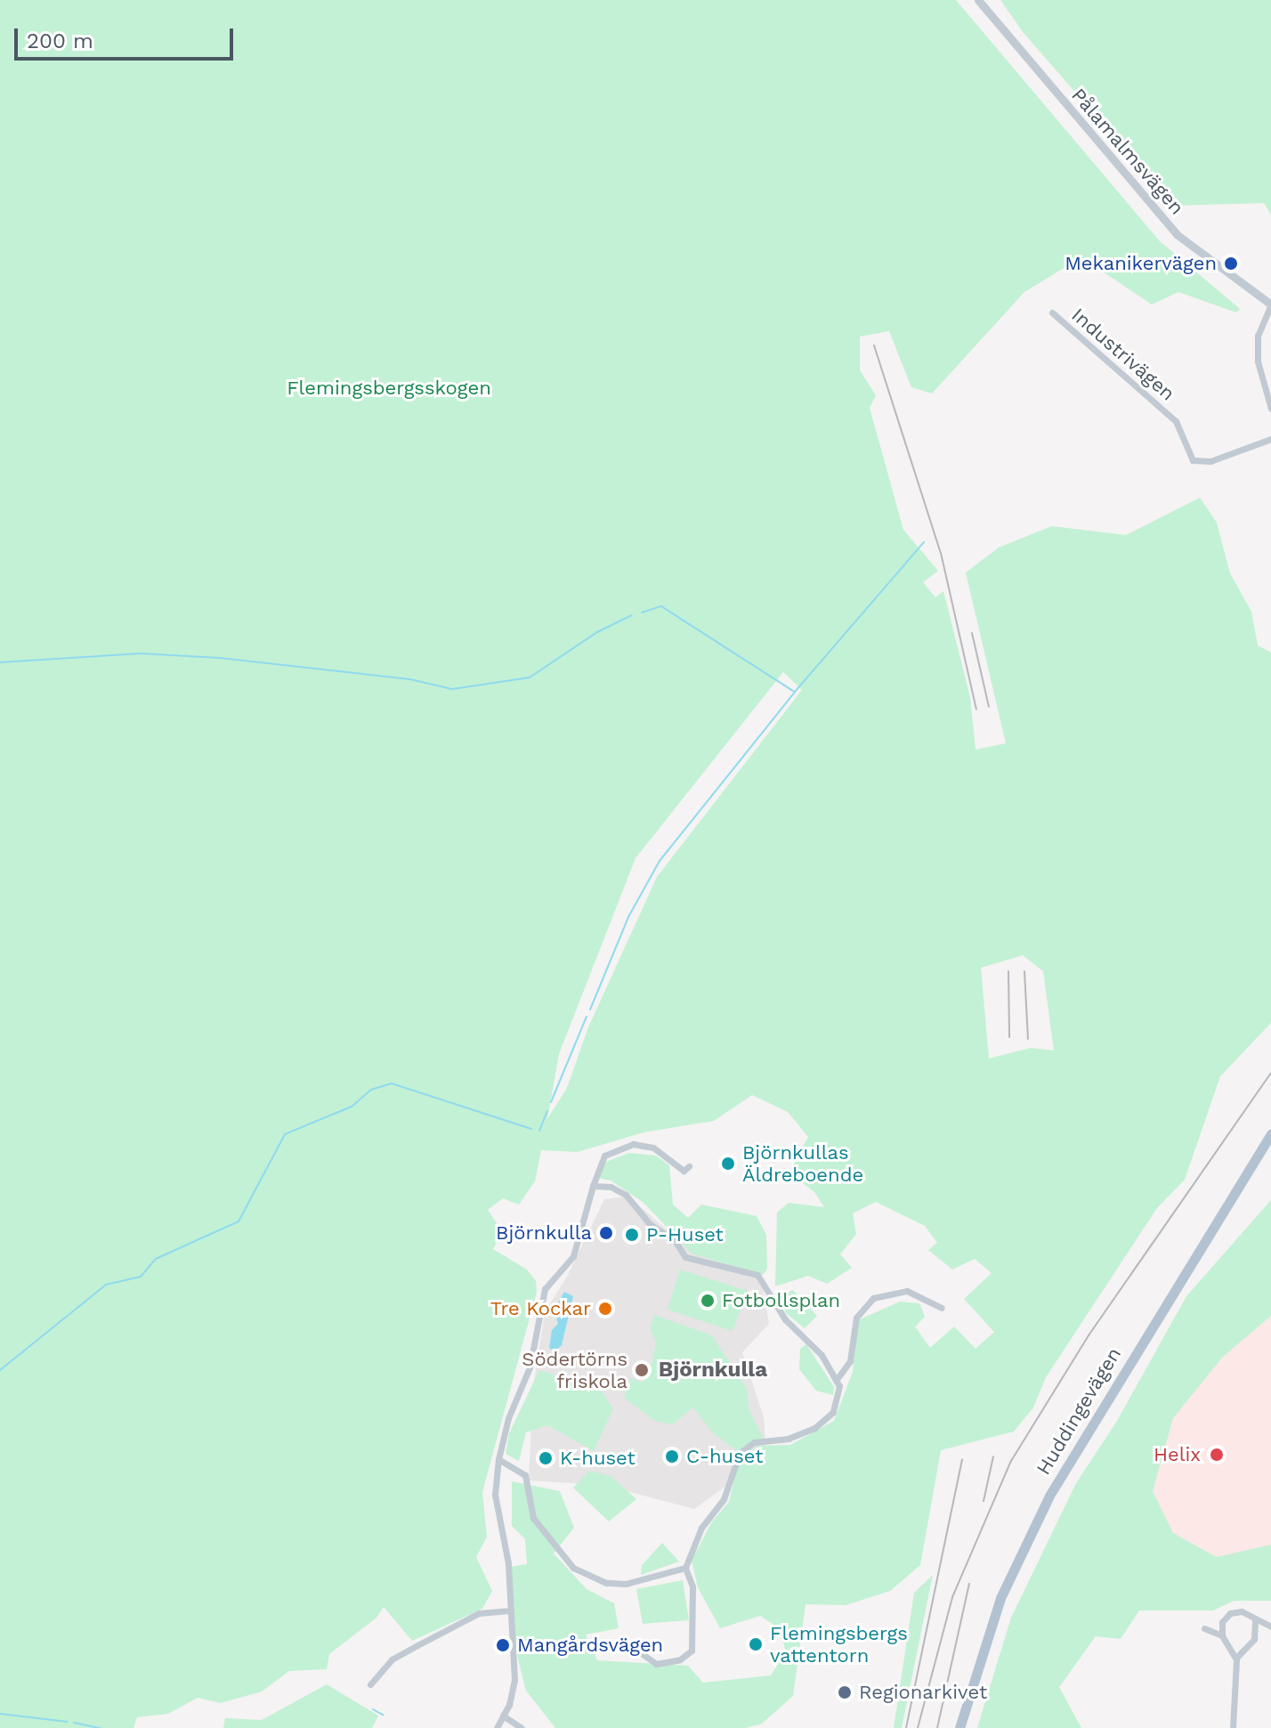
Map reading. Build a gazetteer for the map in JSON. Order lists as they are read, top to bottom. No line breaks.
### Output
{"streets":{"main road":["Huddingevägen"],"street":["Pålamalmsvägen","Industrivägen"]},"districts":["Björnkulla"],"parks":["Flemingsbergsskogen"],"places":["Mekanikervägen","Björnkullas Äldreboende","Björnkulla","P-Huset","Fotbollsplan","Tre Kockar","Södertörns friskola","Helix","C-huset","K-huset","Flemingsbergs vattentorn","Mangårdsvägen","Regionarkivet"],"scale_bar":"200 m"}
